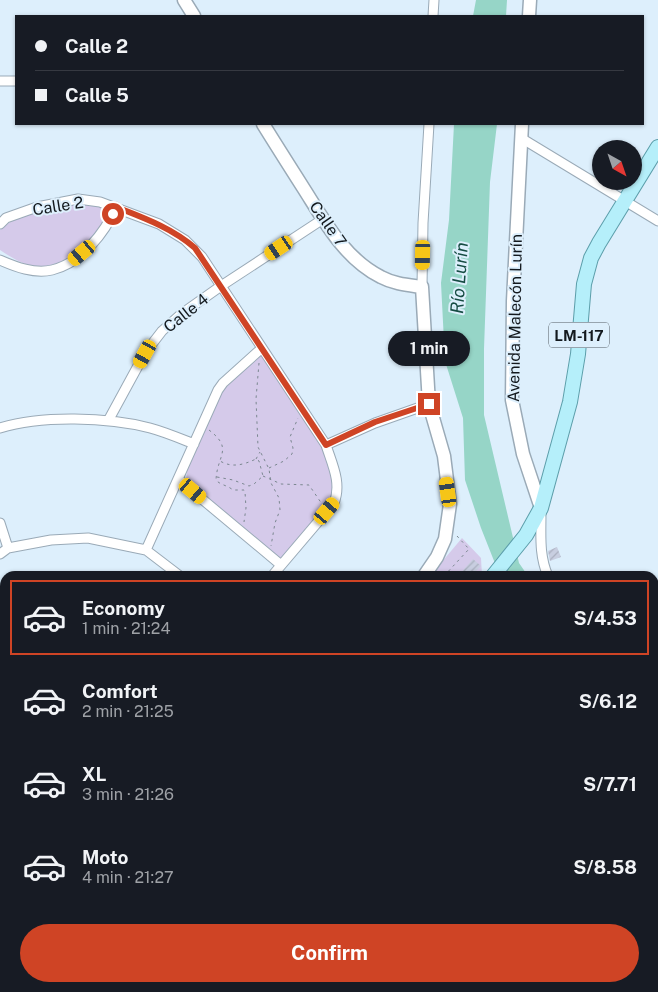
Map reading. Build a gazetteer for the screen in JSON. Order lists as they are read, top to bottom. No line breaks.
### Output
{"streets":{"main road":["LM-117"],"street":["Calle 2","Calle 7","Calle 4","Avenida Malecón Lurín"]},"crossings":[["Calle 2","Calle 4"],["Calle 7","Calle 4"],["Avenida Malecón Lurín","LM-117"]],"water":["Río Lurín"],"north":"bottom right","page":{"banner":["Calle 2","Calle 5"],"bubble":"1 min","list":[{"name":"Economy","note":"1 min · 21:24","value":"S/4.53"},{"name":"Comfort","note":"2 min · 21:25","value":"S/6.12"},{"name":"XL","note":"3 min · 21:26","value":"S/7.71"},{"name":"Moto","note":"4 min · 21:27","value":"S/8.58"}],"buttons":"Confirm"}}
